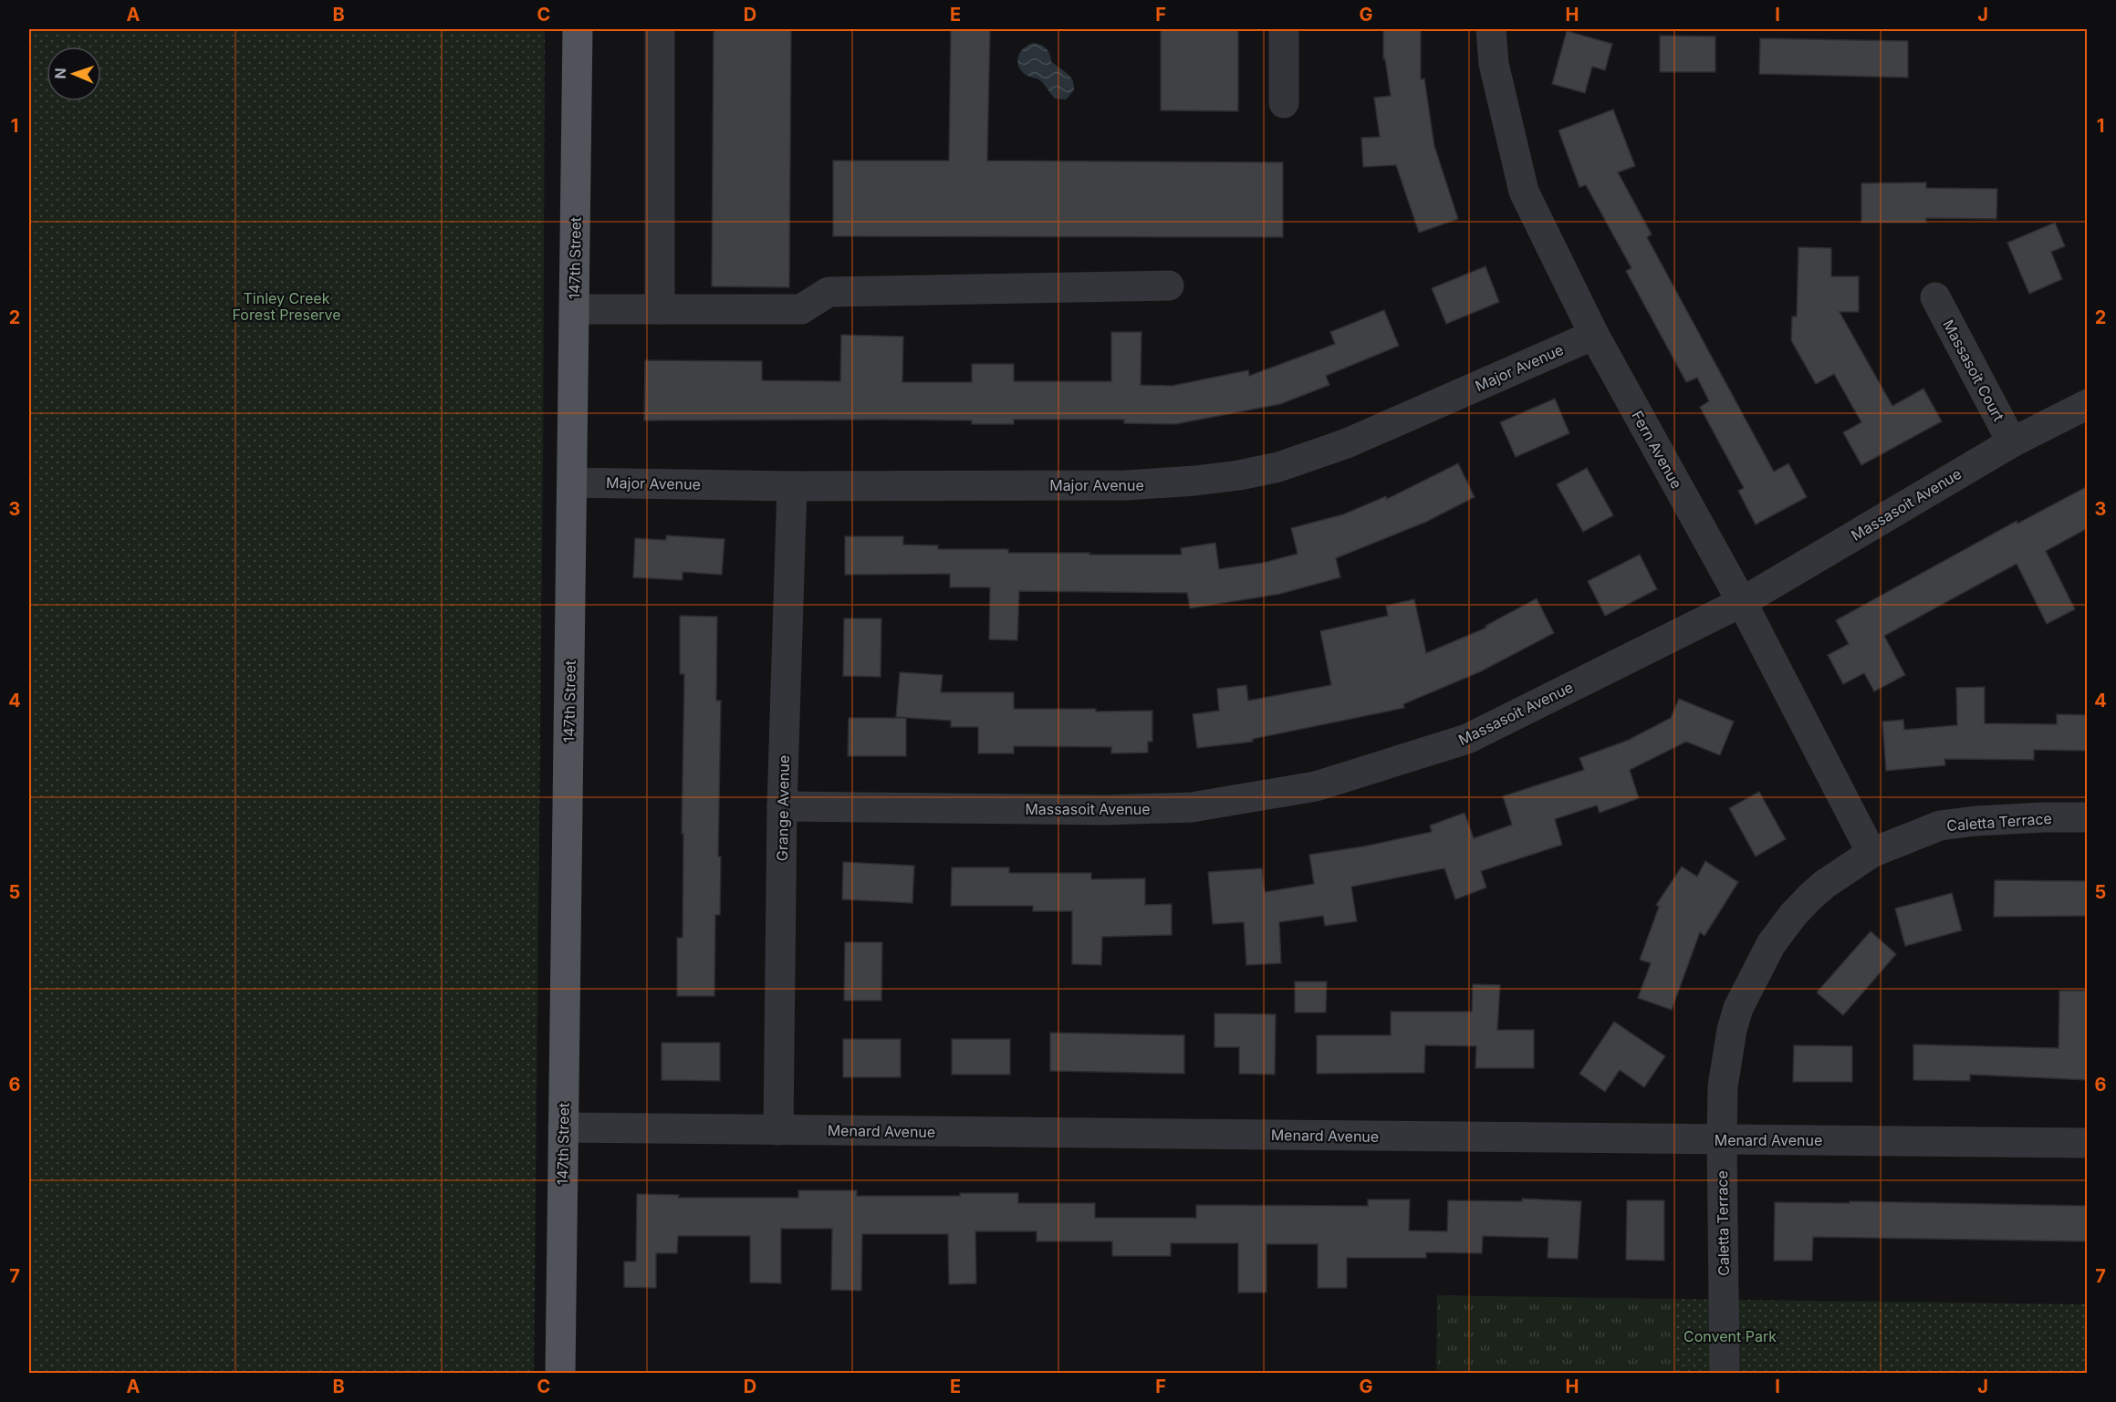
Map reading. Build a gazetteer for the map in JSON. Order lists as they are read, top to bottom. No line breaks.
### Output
{"streets":{"main road":["147th Street"],"street":["Major Avenue","Massasoit Court","Fern Avenue","Massasoit Avenue","Grange Avenue","Caletta Terrace","Menard Avenue"]},"crossings":[["147th Street","Major Avenue"],["147th Street","Menard Avenue"],["Major Avenue","Fern Avenue"],["Major Avenue","Grange Avenue"],["Massasoit Court","Massasoit Avenue"],["Fern Avenue","Massasoit Avenue"],["Fern Avenue","Caletta Terrace"],["Massasoit Avenue","Grange Avenue"],["Grange Avenue","Menard Avenue"],["Caletta Terrace","Menard Avenue"]],"parks":["Tinley Creek Forest Preserve","Convent Park"],"north":"left","grid":{"columns":["A","B","C","D","E","F","G","H","I","J"],"rows":["1","2","3","4","5","6","7"]}}
